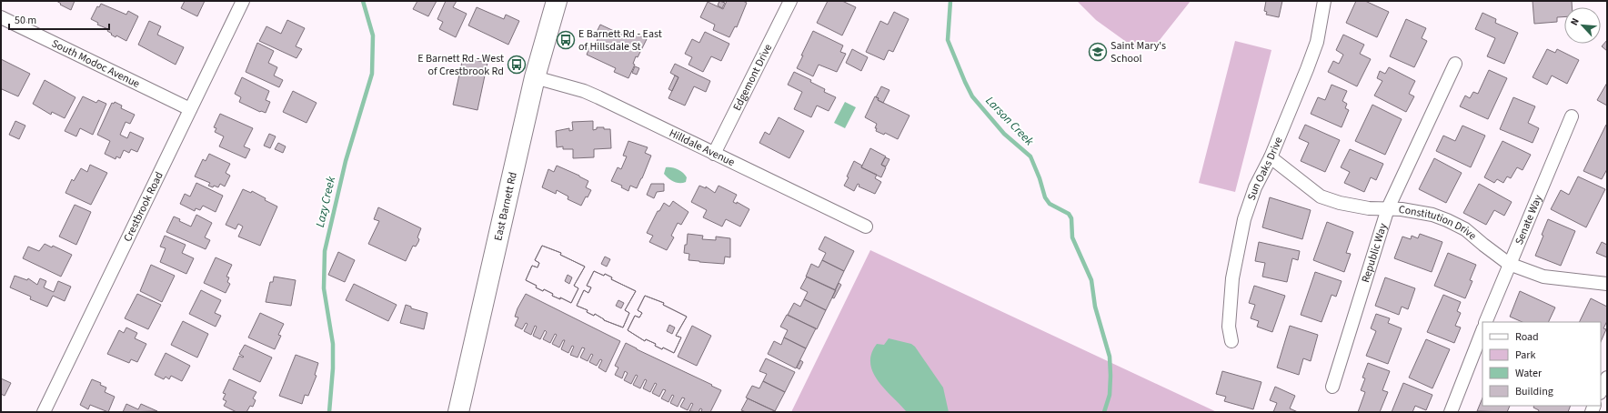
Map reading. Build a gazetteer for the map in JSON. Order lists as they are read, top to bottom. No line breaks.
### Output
{"streets":{"main road":["East Barnett Rd"],"street":["South Modoc Avenue","Edgemont Drive","Hilldale Avenue","Sun Oaks Drive","Crestbrook Road","Senate Way","Constitution Drive","Republic Way"]},"crossings":[["South Modoc Avenue","Crestbrook Road"],["Edgemont Drive","Hilldale Avenue"],["Hilldale Avenue","East Barnett Rd"],["Sun Oaks Drive","Constitution Drive"],["Senate Way","Constitution Drive"],["Constitution Drive","Republic Way"]],"water":["Larson Creek","Lazy Creek"],"places":{"bus stop":["E Barnett Rd - East of Hillsdale St","E Barnett Rd - West of Crestbrook Rd"],"school or university":["Saint Mary's School"]},"legend":["Road","Park","Water","Building"],"scale_bar":"50 m","north":"top left"}
